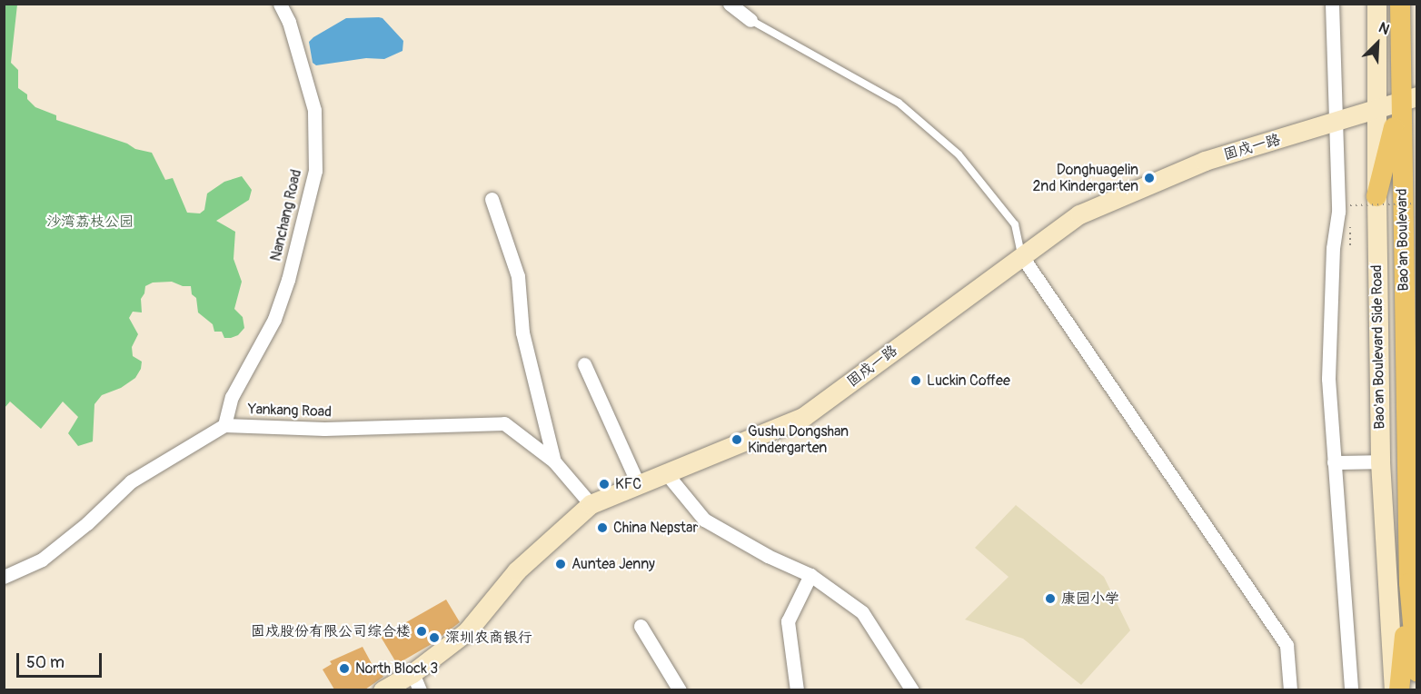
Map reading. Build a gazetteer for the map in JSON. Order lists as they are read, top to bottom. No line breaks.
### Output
{"streets":{"main road":["Bao'an Boulevard"],"street":["固戍一路","Nanchang Road","Bao'an Boulevard Side Road","Yankang Road"]},"crossings":[["固戍一路","Bao'an Boulevard"],["固戍一路","Bao'an Boulevard Side Road"],["固戍一路","Yankang Road"],["Nanchang Road","Yankang Road"]],"parks":["沙湾荔枝公园"],"places":["Donghuagelin 2nd Kindergarten","Luckin Coffee","Gushu Dongshan Kindergarten","KFC","China Nepstar","Auntea Jenny","康园小学","固戍股份有限公司综合楼","深圳农商银行","North Block 3"],"scale_bar":"50 m","north":"top right"}
